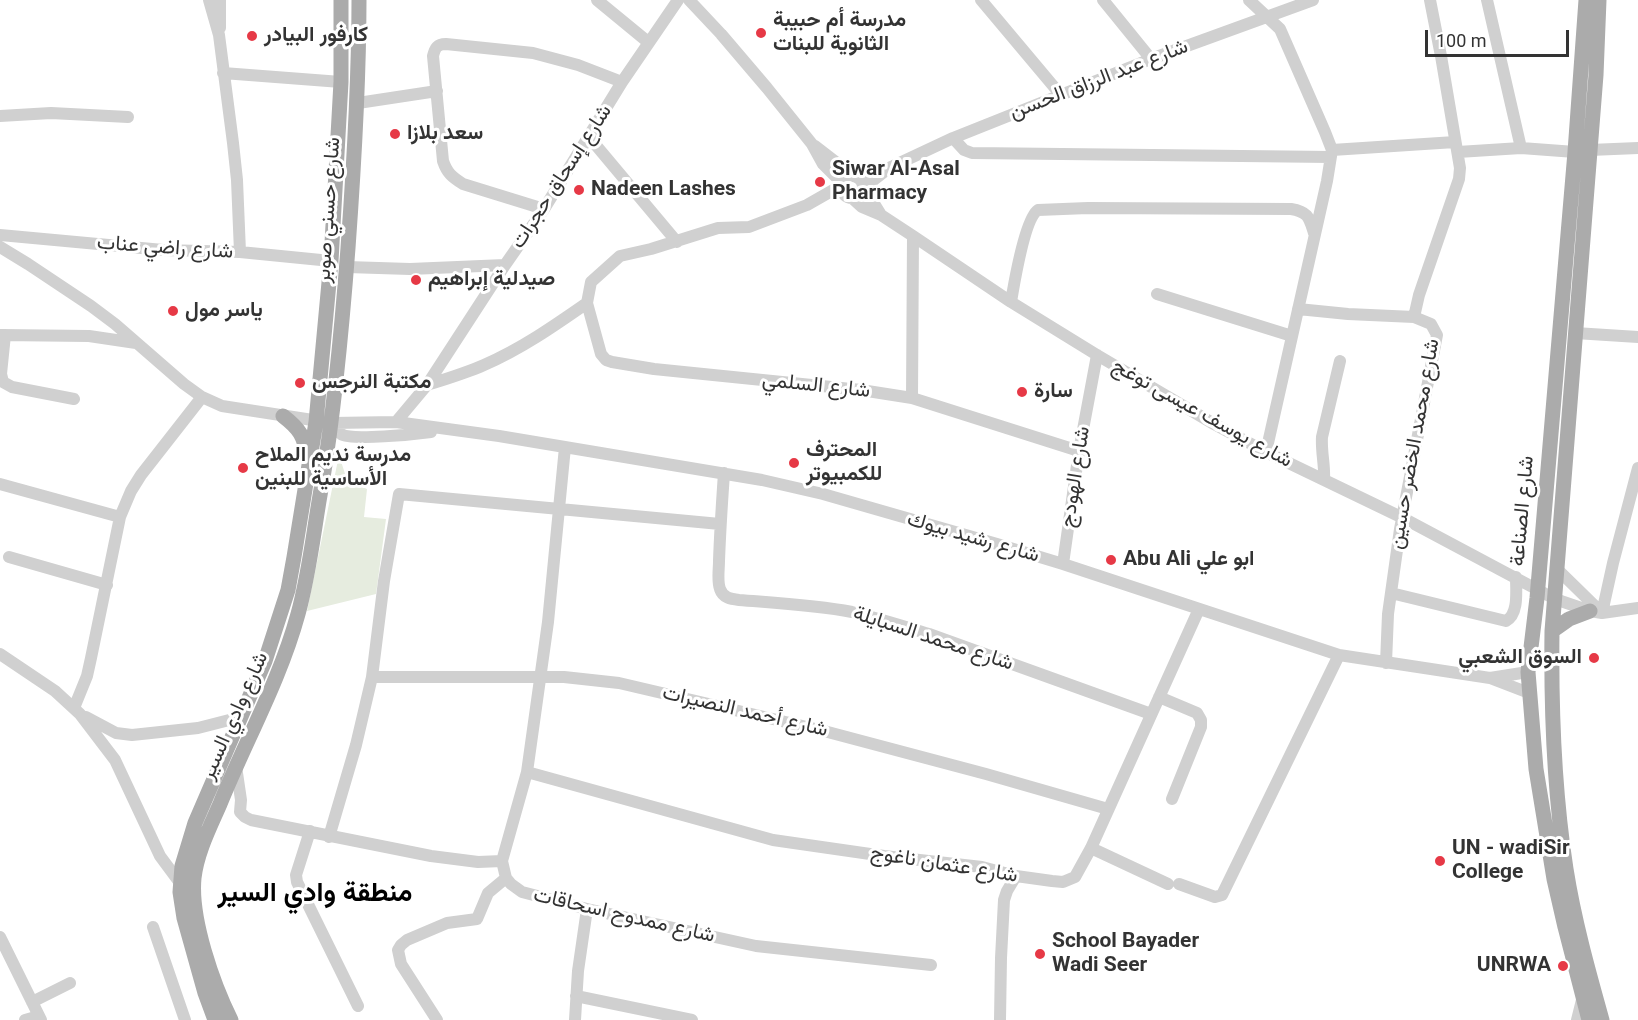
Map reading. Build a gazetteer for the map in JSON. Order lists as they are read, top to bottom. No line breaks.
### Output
{"streets":{"main road":["شارع حسني صوبر","شارع الصناعة","شارع وادي السير"],"street":["شارع عبد الرزاق الحسن","شارع إسحاق حجرات","شارع راضي عناب","شارع السلمي","شارع يوسف عيسى توغج","شارع محمد الخضر حسين","شارع الهودج","شارع رشيد بيوك","شارع محمد السبايلة","شارع أحمد النصيرات","شارع عثمان ناغوج","شارع ممدوح اسحاقات"]},"crossings":[["شارع عبد الرزاق الحسن","شارع السلمي"],["شارع عبد الرزاق الحسن","شارع يوسف عيسى توغج"],["شارع إسحاق حجرات","شارع رشيد بيوك"],["شارع حسني صوبر","شارع راضي عناب"],["شارع حسني صوبر","شارع رشيد بيوك"],["شارع حسني صوبر","شارع وادي السير"],["شارع السلمي","شارع الهودج"],["شارع يوسف عيسى توغج","شارع محمد الخضر حسين"],["شارع يوسف عيسى توغج","شارع الهودج"],["شارع يوسف عيسى توغج","شارع الصناعة"],["شارع محمد الخضر حسين","شارع رشيد بيوك"],["شارع الهودج","شارع رشيد بيوك"],["شارع الصناعة","شارع رشيد بيوك"],["شارع رشيد بيوك","شارع محمد السبايلة"],["شارع رشيد بيوك","شارع وادي السير"],["شارع رشيد بيوك","شارع عثمان ناغوج"],["شارع رشيد بيوك","شارع ممدوح اسحاقات"],["شارع محمد السبايلة","شارع عثمان ناغوج"],["شارع أحمد النصيرات","شارع عثمان ناغوج"],["شارع أحمد النصيرات","شارع ممدوح اسحاقات"],["شارع عثمان ناغوج","شارع ممدوح اسحاقات"]],"districts":["منطقة وادي السير"],"places":["مدرسة أم حبيبة الثانوية للبنات","كارفور البيادر","سعد بلازا","Siwar Al-Asal Pharmacy","Nadeen Lashes","صيدلية إبراهيم","ياسر مول","مكتبة النرجس","سارة","المحترف للكمبيوتر","مدرسة نديم الملاح الأساسية للبنين","Abu Ali ابو علي","السوق الشعبي","UN - wadiSir College","School Bayader Wadi Seer","UNRWA"],"scale_bar":"100 m"}
